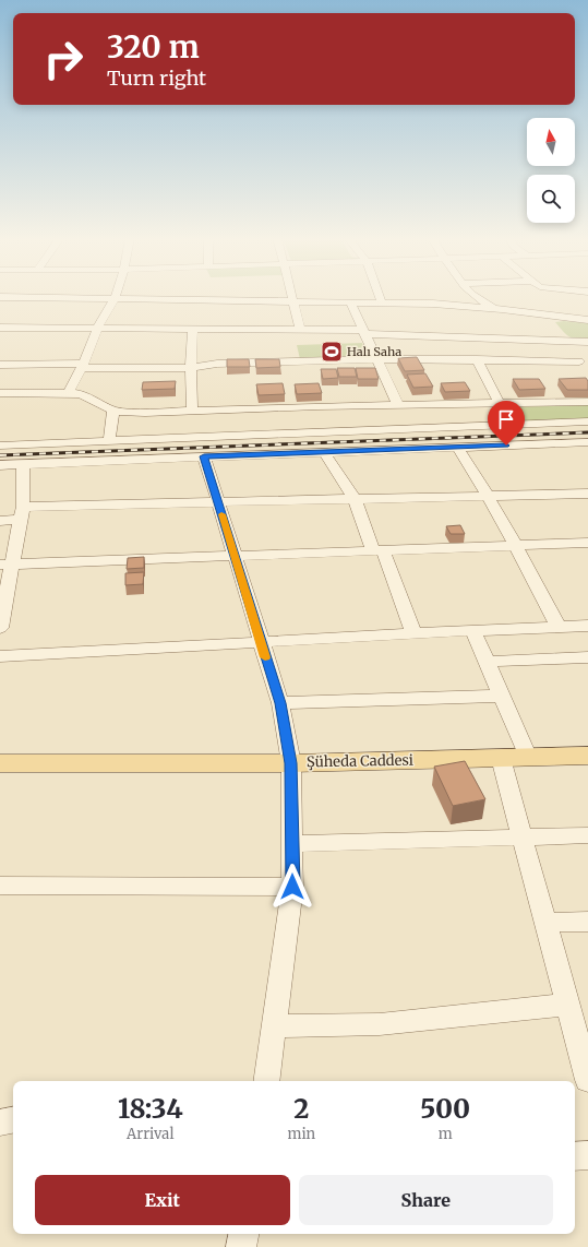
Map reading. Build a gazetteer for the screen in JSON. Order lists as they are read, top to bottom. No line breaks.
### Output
{"streets":{"main road":["Şüheda Caddesi"]},"places":{"sports":["Halı Saha"]},"north":"top","page":{"turn":["320 m","Turn right"],"eta":["18:34","Arrival","2","min","500","m"],"buttons":["Exit","Share"]}}
